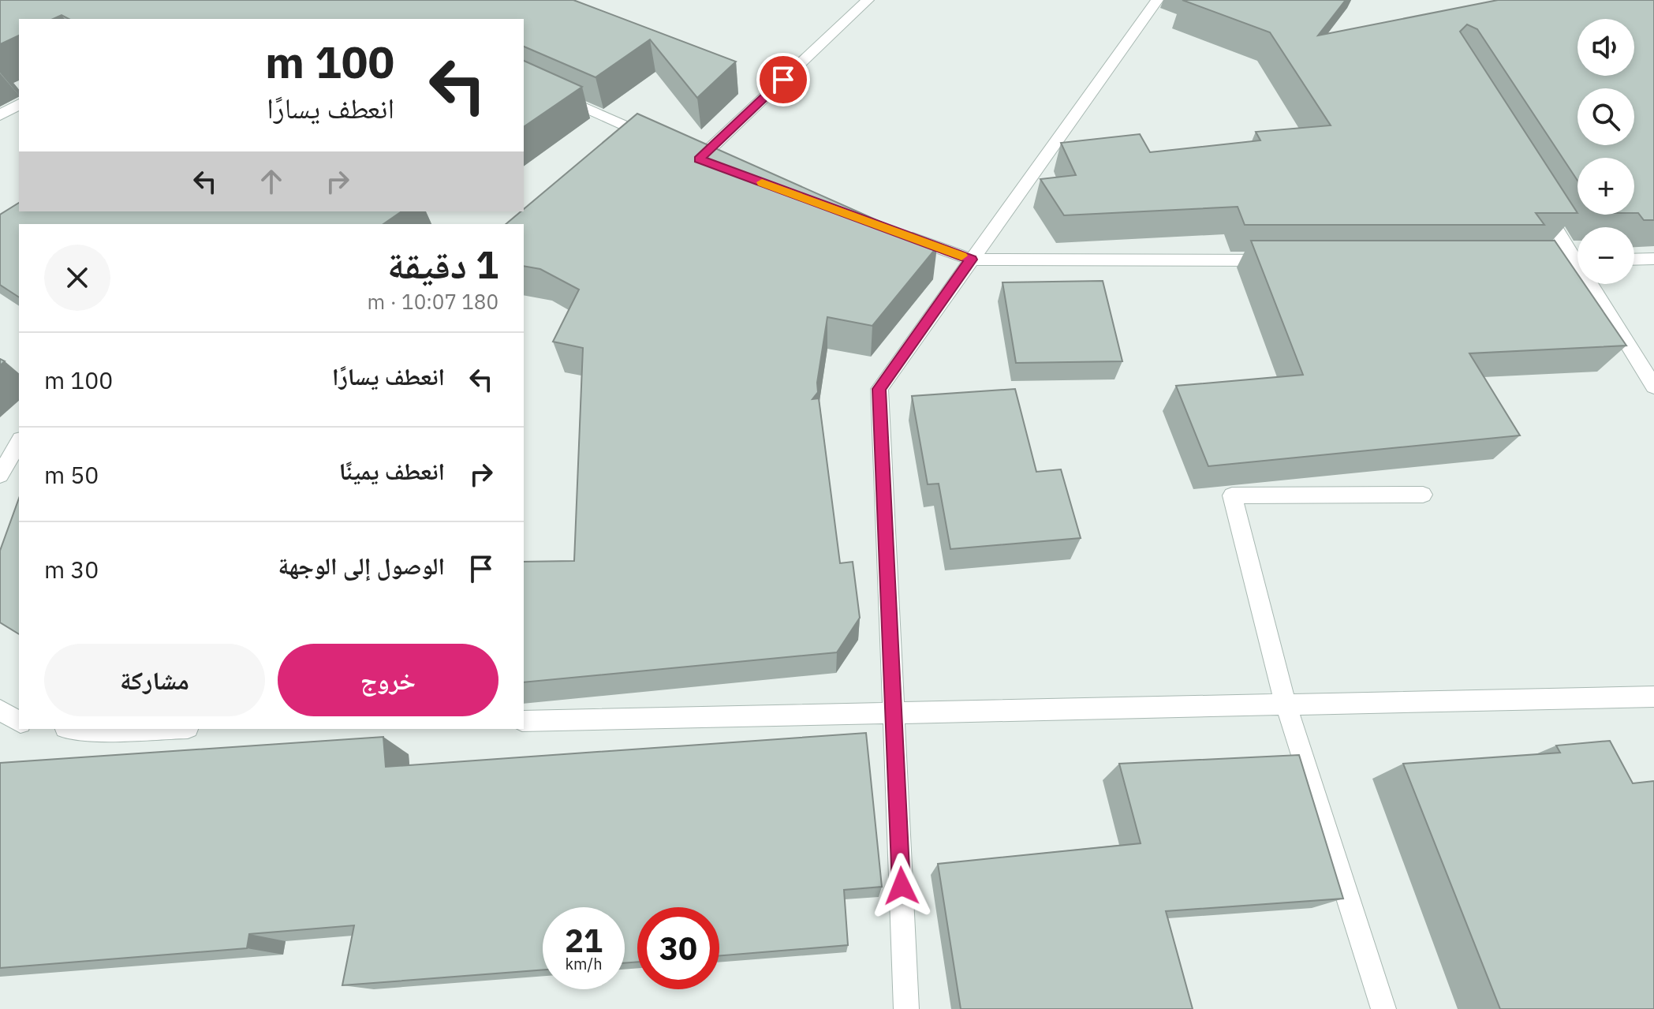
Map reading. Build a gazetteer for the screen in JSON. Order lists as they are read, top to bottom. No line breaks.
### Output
{"page":{"map_buttons":["+","−"],"turn":["100 m","انعطف يسارًا"],"heading":["1 دقيقة","180 m · 10:07"],"list":[{"name":"انعطف يسارًا","value":"100 m"},{"name":"انعطف يمينًا","value":"50 m"},{"name":"الوصول إلى الوجهة","value":"30 m"}],"buttons":["خروج","مشاركة"],"speed":"21 km/h","limit":"30"}}
